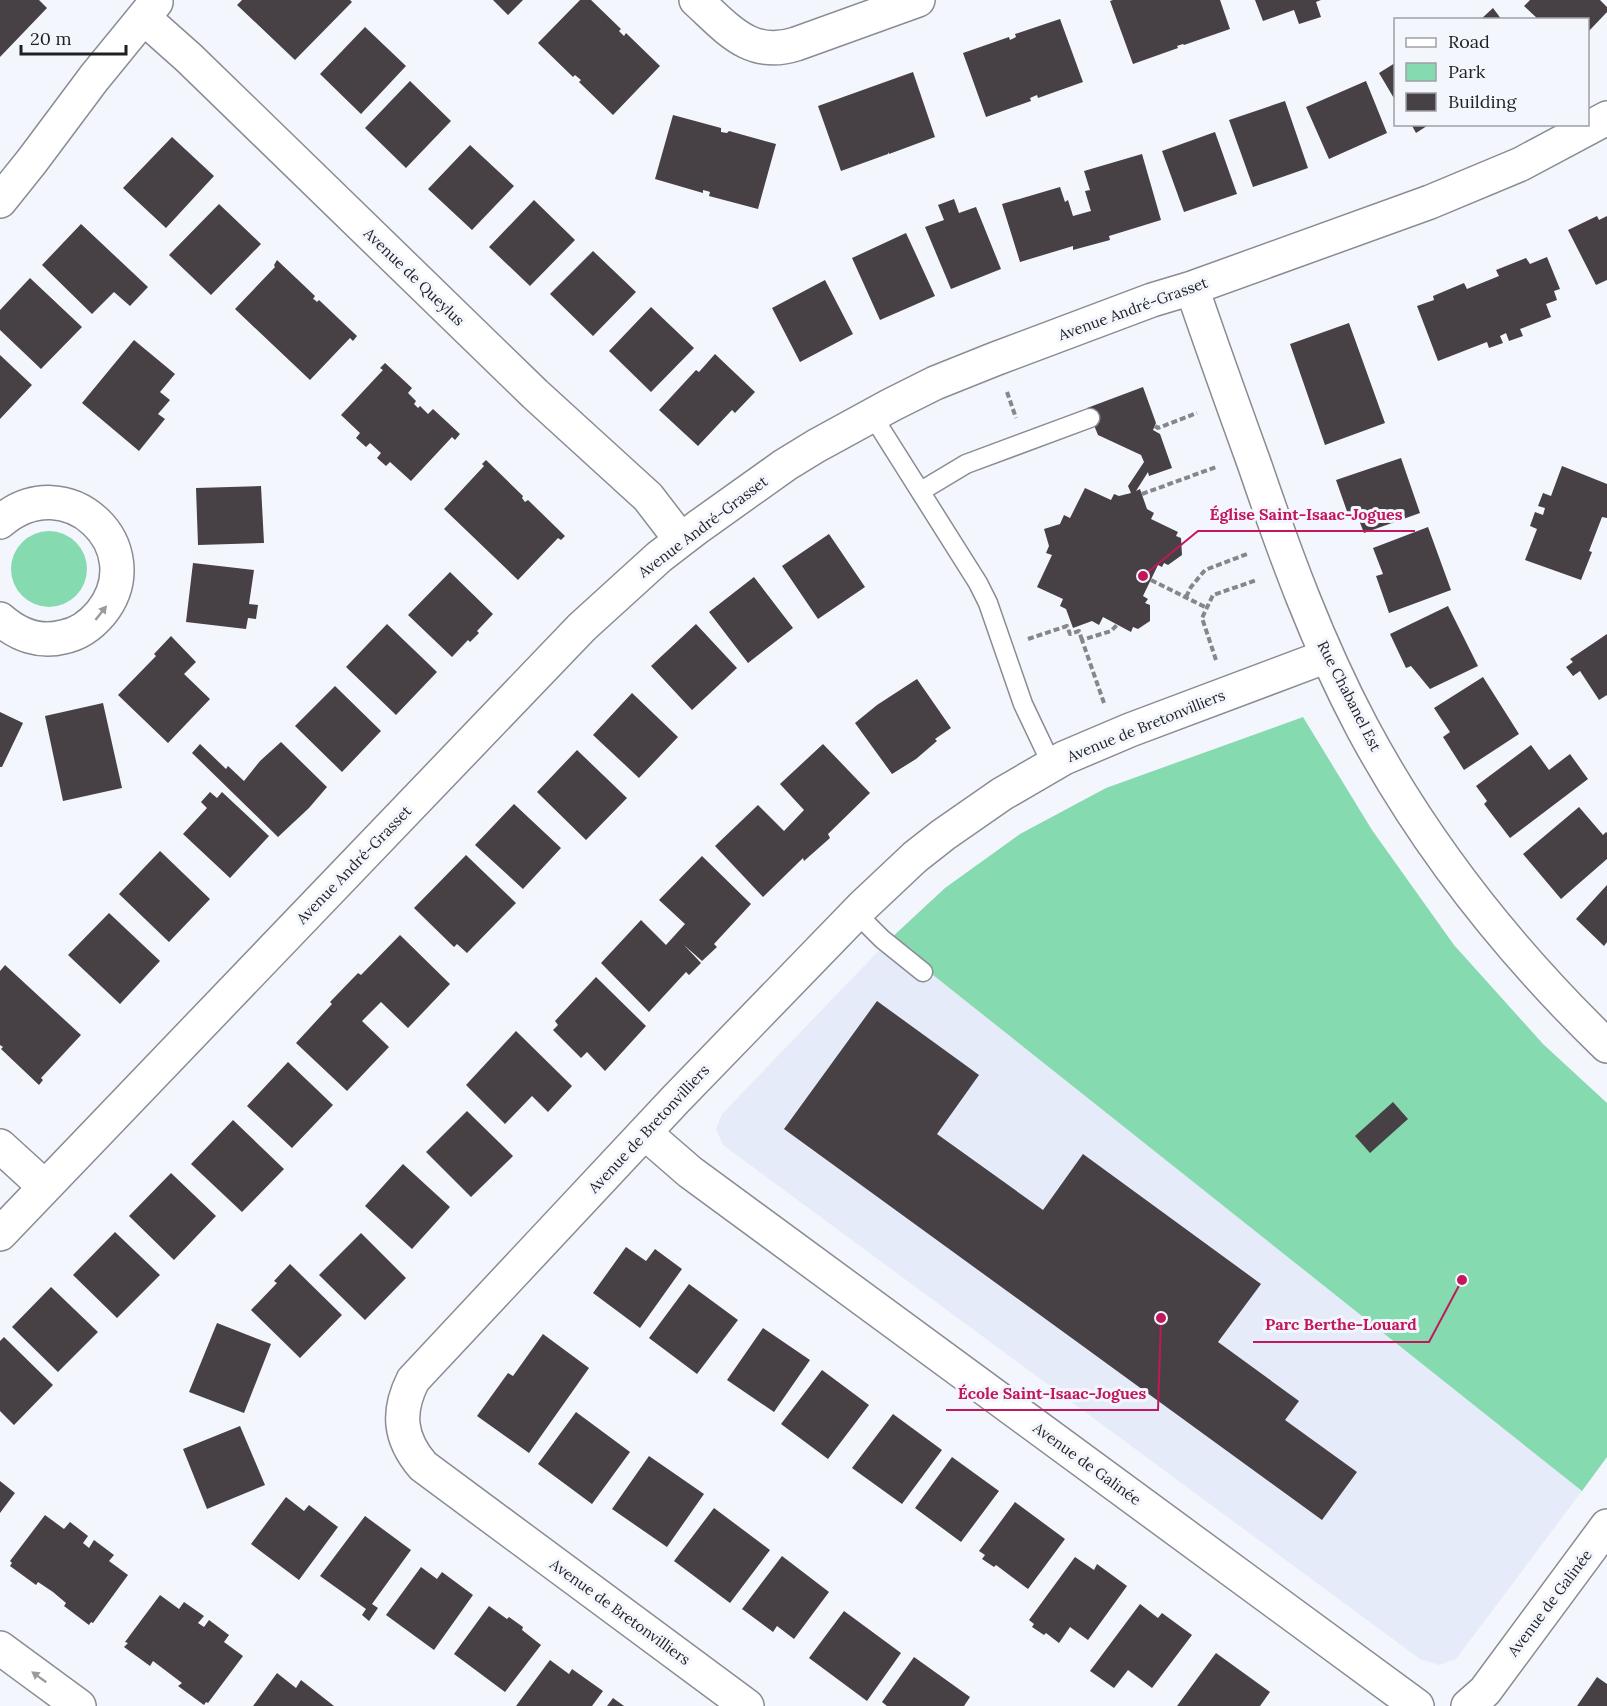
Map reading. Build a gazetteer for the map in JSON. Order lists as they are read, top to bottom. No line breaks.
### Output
{"streets":{"street":["Avenue de Queylus","Avenue André-Grasset","Rue Chabanel Est","Avenue de Bretonvilliers","Avenue de Galinée"]},"crossings":[["Avenue de Queylus","Avenue André-Grasset"],["Avenue André-Grasset","Rue Chabanel Est"],["Rue Chabanel Est","Avenue de Bretonvilliers"],["Avenue de Bretonvilliers","Avenue de Galinée"]],"places":["Église Saint-Isaac-Jogues","Parc Berthe-Louard","École Saint-Isaac-Jogues"],"legend":["Road","Park","Building"],"scale_bar":"20 m"}
